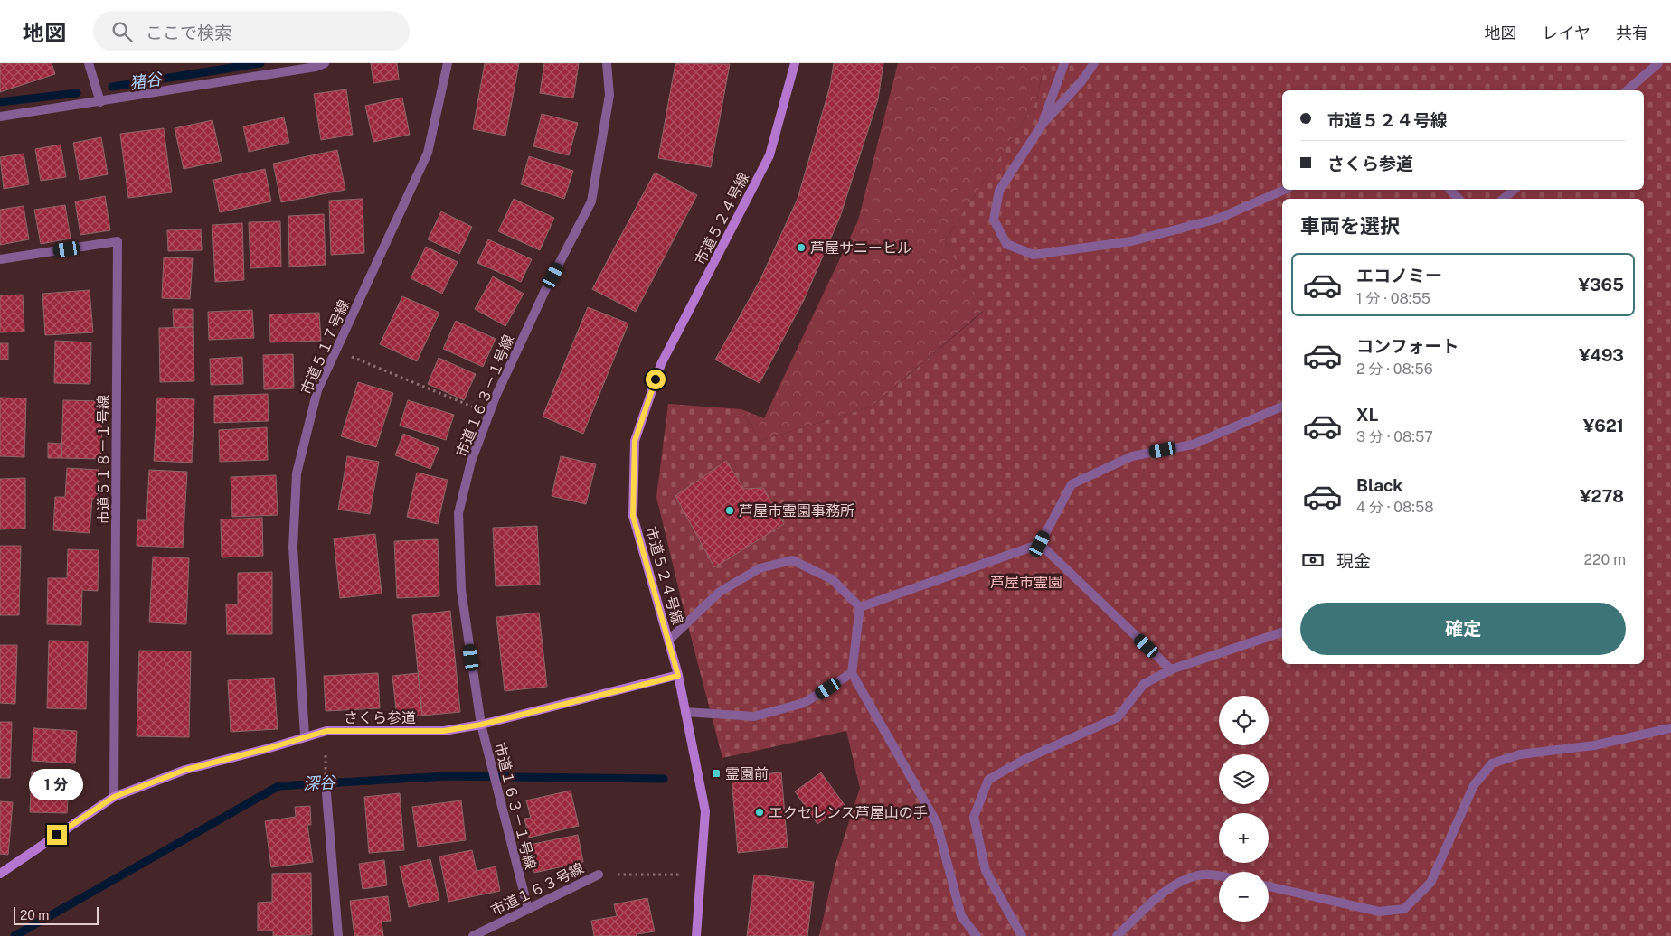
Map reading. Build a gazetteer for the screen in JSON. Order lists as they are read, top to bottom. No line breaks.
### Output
{"streets":{"street":["市道５２４号線","市道５１７号線","市道１６３－１号線","市道５１８－１号線","さくら参道","市道１６３号線"]},"crossings":[["市道５２４号線","さくら参道"],["市道５１７号線","さくら参道"],["市道１６３－１号線","さくら参道"],["市道１６３－１号線","市道１６３号線"],["市道５１８－１号線","さくら参道"]],"water":["猪谷","深谷"],"parks":["芦屋市霊園"],"places":{"other":["芦屋サニーヒル","芦屋市霊園事務所","エクセレンス芦屋山の手"],"transit":["霊園前"]},"scale_bar":"20 m","page":{"header":"地図","search":"ここで検索","nav":["地図","レイヤ","共有"],"banner":["市道５２４号線","さくら参道"],"heading":"車両を選択","list":[{"name":"エコノミー","note":"1 分 · 08:55","value":"¥365"},{"name":"コンフォート","note":"2 分 · 08:56","value":"¥493"},{"name":"XL","note":"3 分 · 08:57","value":"¥621"},{"name":"Black","note":"4 分 · 08:58","value":"¥278"}],"pay":["現金","220 m"],"buttons":"確定","map_buttons":["+","−"],"bubble":"1 分","scale":"20 m"}}
